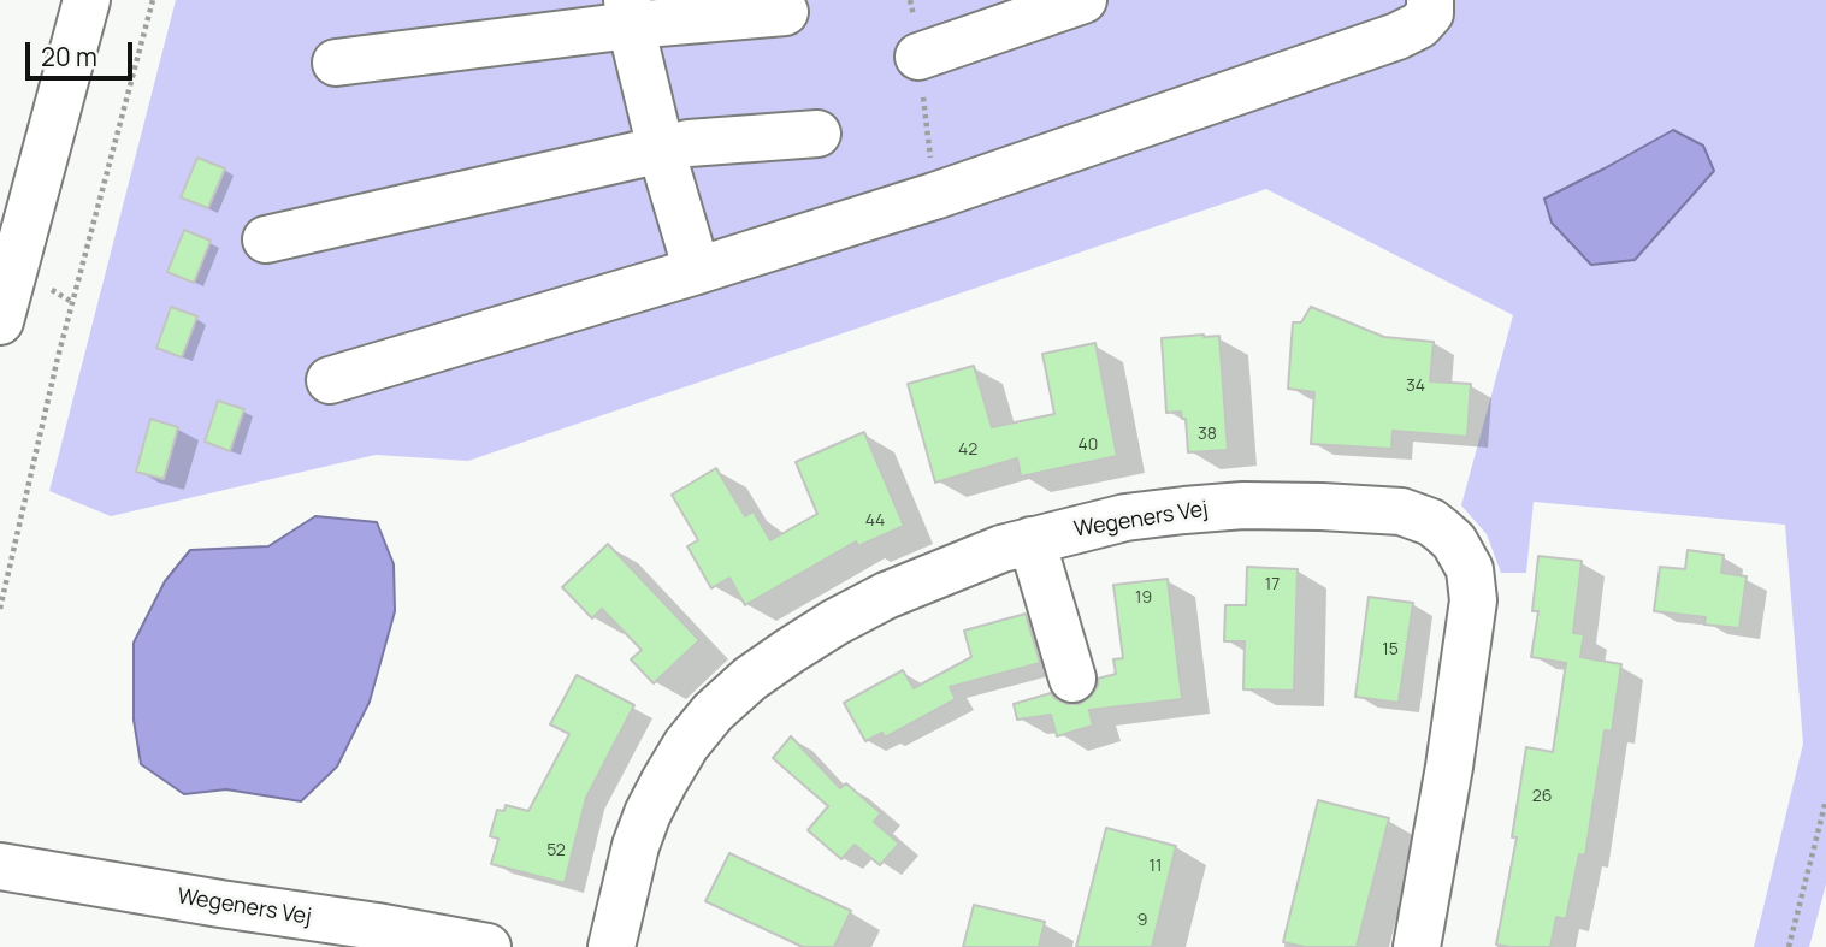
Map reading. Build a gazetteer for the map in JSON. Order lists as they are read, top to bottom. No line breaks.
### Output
{"streets":{"street":["Wegeners Vej"]},"house_numbers":["34","38","40","42","44","17","19","15","26","52","11","9"],"scale_bar":"20 m"}
